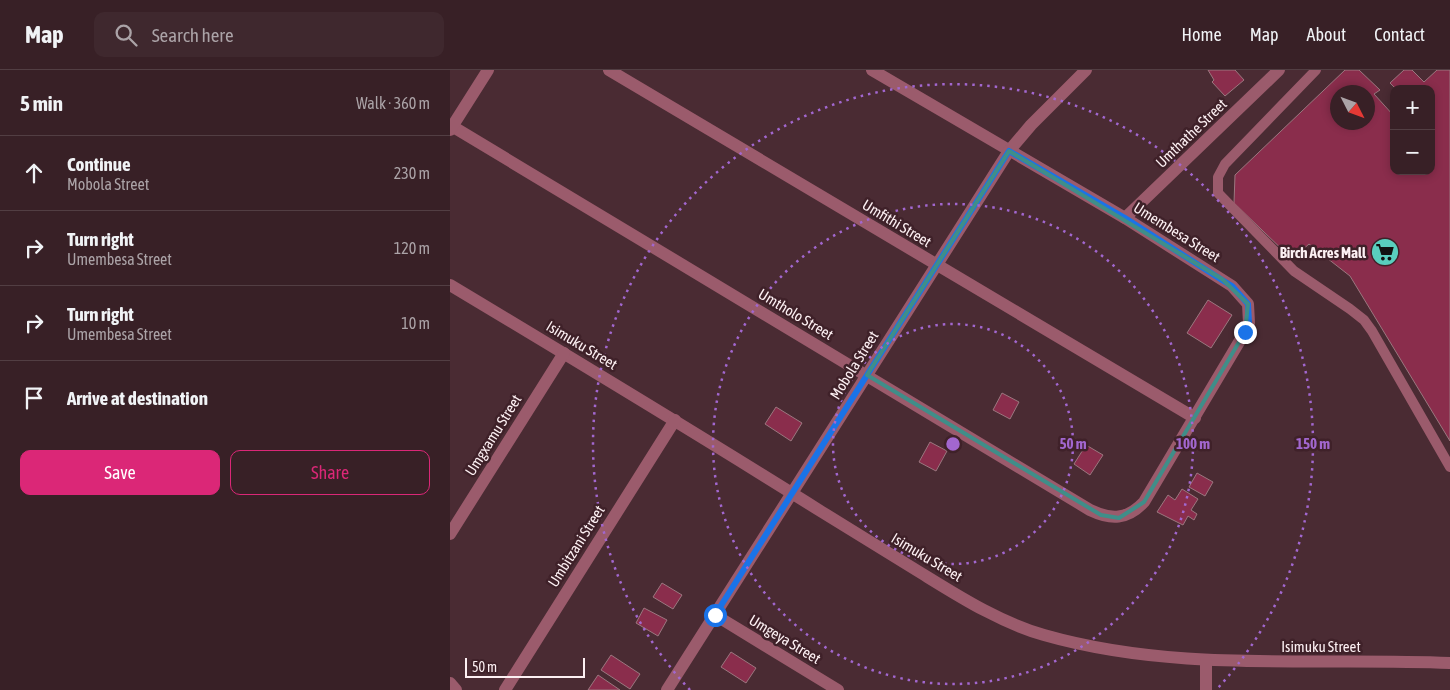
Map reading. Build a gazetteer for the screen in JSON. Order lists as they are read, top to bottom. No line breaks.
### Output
{"streets":{"street":["Umthathe Street","Umfithi Street","Umembesa Street","Umtholo Street","Isimuku Street","Mobola Street","Umgxamu Street","Umbitzani Street","Umgeya Street"]},"crossings":[["Umthathe Street","Umembesa Street"],["Umfithi Street","Umembesa Street"],["Umfithi Street","Mobola Street"],["Umembesa Street","Umtholo Street"],["Umembesa Street","Mobola Street"],["Umtholo Street","Mobola Street"],["Isimuku Street","Mobola Street"],["Isimuku Street","Umgxamu Street"],["Isimuku Street","Umbitzani Street"],["Mobola Street","Umgeya Street"]],"places":{"supermarket":["Birch Acres Mall"]},"scale_bar":"50 m","north":"bottom right","page":{"header":"Map","search":"Search here","nav":["Home","Map","About","Contact"],"heading":["5 min","Walk · 360 m"],"map_buttons":["+","−"],"list":[["Continue","Mobola Street","230 m"],["Turn right","Umembesa Street","120 m"],["Turn right","Umembesa Street","10 m"],"Arrive at destination"],"buttons":["Save","Share"],"scale":"50 m"},"rings":["50 m","100 m","150 m"]}
